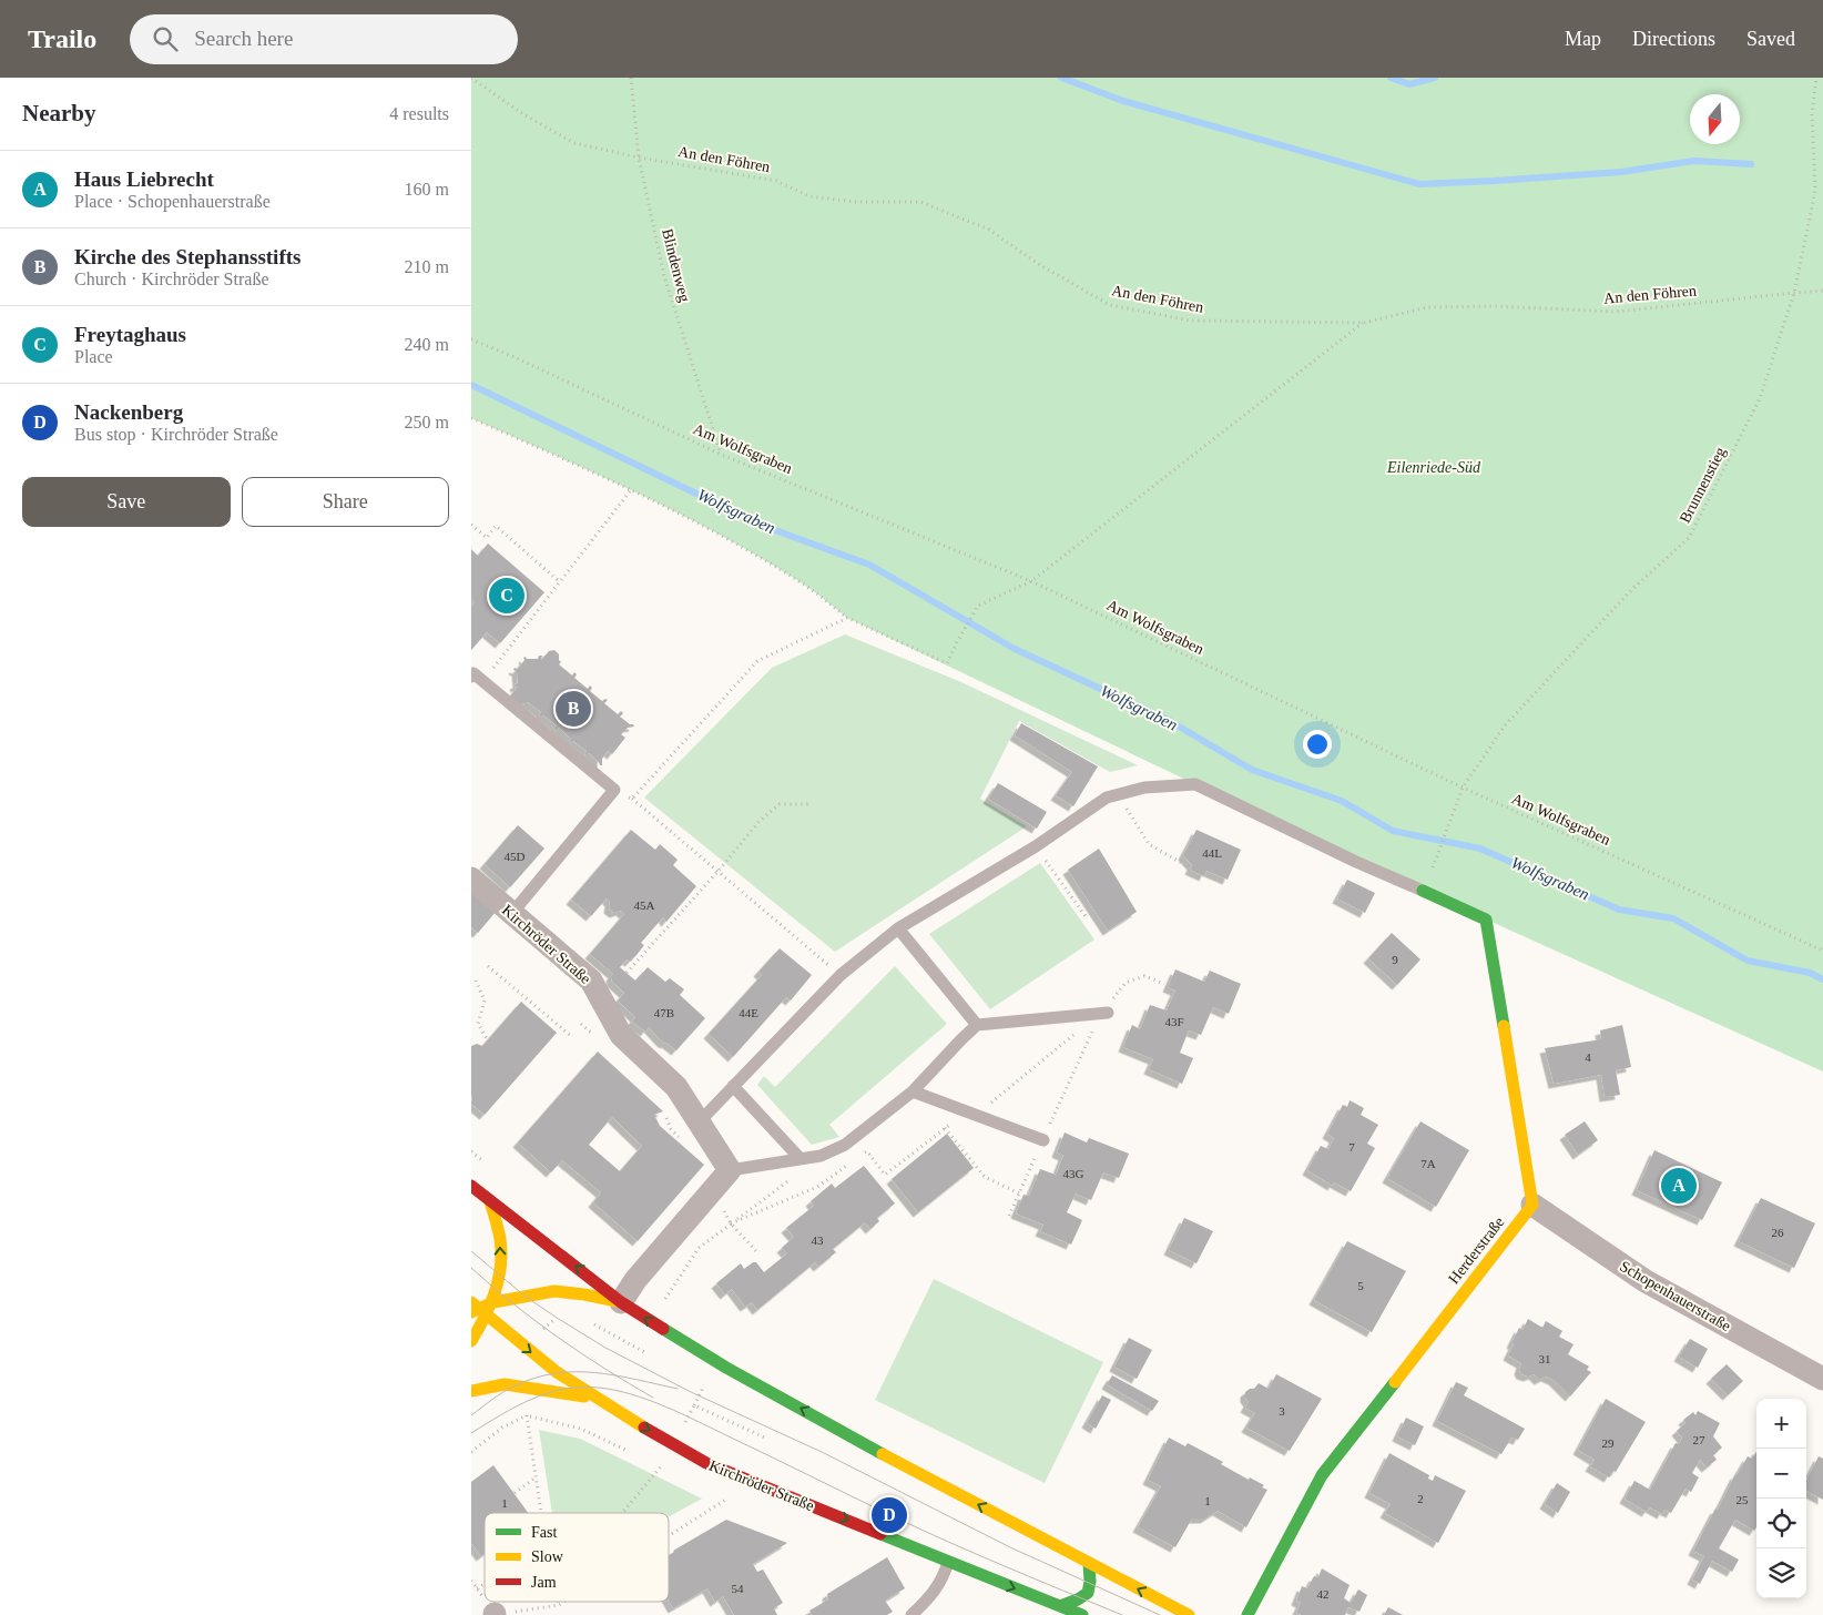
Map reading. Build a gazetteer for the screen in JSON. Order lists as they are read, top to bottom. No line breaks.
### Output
{"streets":{"main road":["Kirchröder Straße","Herderstraße"],"street":["Schopenhauerstraße"],"path":["An den Föhren","Blindenweg","Am Wolfsgraben","Brunnenstieg"]},"crossings":[["An den Föhren","Blindenweg"],["An den Föhren","Brunnenstieg"],["Blindenweg","Am Wolfsgraben"],["Am Wolfsgraben","Brunnenstieg"],["Herderstraße","Schopenhauerstraße"]],"one_way":["Kirchröder Straße"],"water":["Wolfsgraben"],"parks":["Eilenriede-Süd"],"house_numbers":["44L","45D","45A","9","47B","44E","43F","4","7","7A","43G","26","43","5","31","3","27","29","2","25","1","1","54","42"],"legend":["Fast","Slow","Jam"],"north":"bottom","page":{"header":"Trailo","search":"Search here","nav":["Map","Directions","Saved"],"heading":["Nearby","4 results"],"list":[{"mark":"A","name":"Haus Liebrecht","note":"Place · Schopenhauerstraße","value":"160 m"},{"mark":"B","name":"Kirche des Stephansstifts","note":"Church · Kirchröder Straße","value":"210 m"},{"mark":"C","name":"Freytaghaus","note":"Place","value":"240 m"},{"mark":"D","name":"Nackenberg","note":"Bus stop · Kirchröder Straße","value":"250 m"}],"buttons":["Save","Share"],"pins":["C","B","A","D"],"map_buttons":["+","−"]}}
